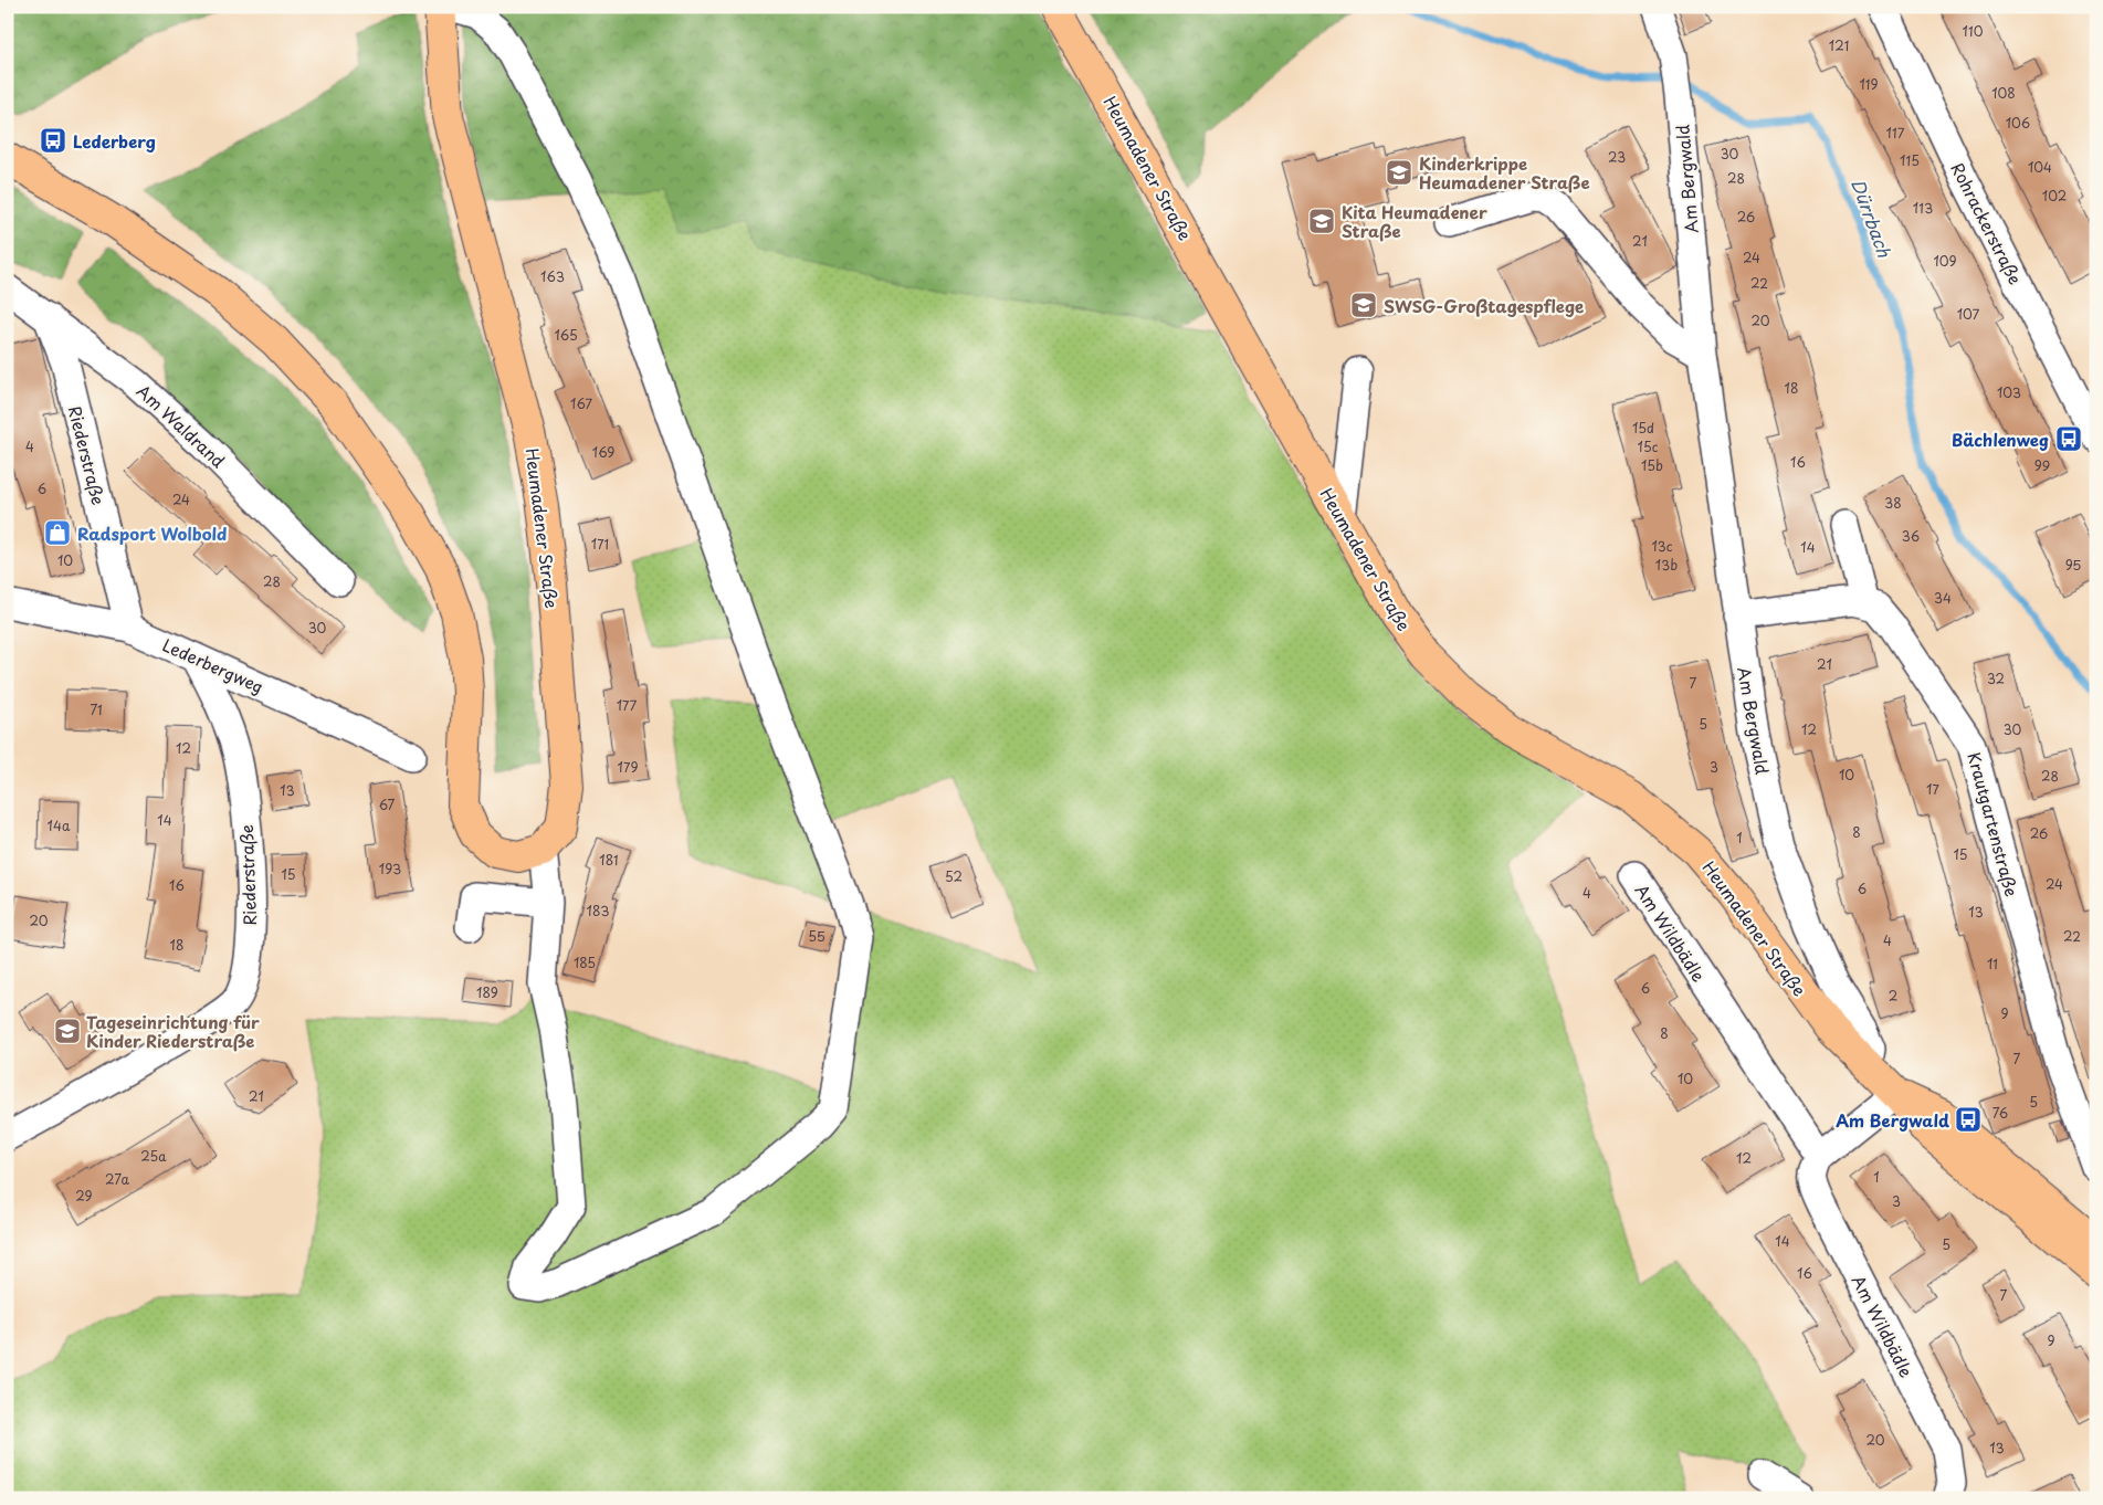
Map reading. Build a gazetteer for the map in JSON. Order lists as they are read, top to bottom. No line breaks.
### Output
{"streets":{"main road":["Heumadener Straße"],"street":["Am Bergwald","Rohrackerstraße","Am Waldrand","Riederstraße","Lederbergweg","Krautgartenstraße","Am Wildbädle"]},"crossings":[["Heumadener Straße","Am Bergwald"],["Am Waldrand","Riederstraße"],["Riederstraße","Lederbergweg"]],"water":["Dürrbach"],"places":{"bus stop":["Lederberg","Bächlenweg","Am Bergwald"],"school or university":["Kinderkrippe Heumadener Straße","Kita Heumadener Straße","SWSG-Großtagespflege","Tageseinrichtung für Kinder Riederstraße"],"shop":["Radsport Wolbold"]},"house_numbers":["110","121","119","108","106","117","30","23","115","104","28","102","113","26","21","24","109","163","22","107","20","165","18","103","167","15d","4","15c","169","16","15b","99","6","24","38","36","171","13c","14","10","13b","95","28","34","30","21","32","7","177","71","5","12","30","12","179","3","10","28","17","13","67","14","14a","8","26","1","15","181","193","15","52","24","16","6","4","183","13","20","55","22","4","18","185","11","6","189","2","9","8","7","10","21","5","76","25a","12","1","27a","29","3","14","5","16","7","9","20","13"]}
